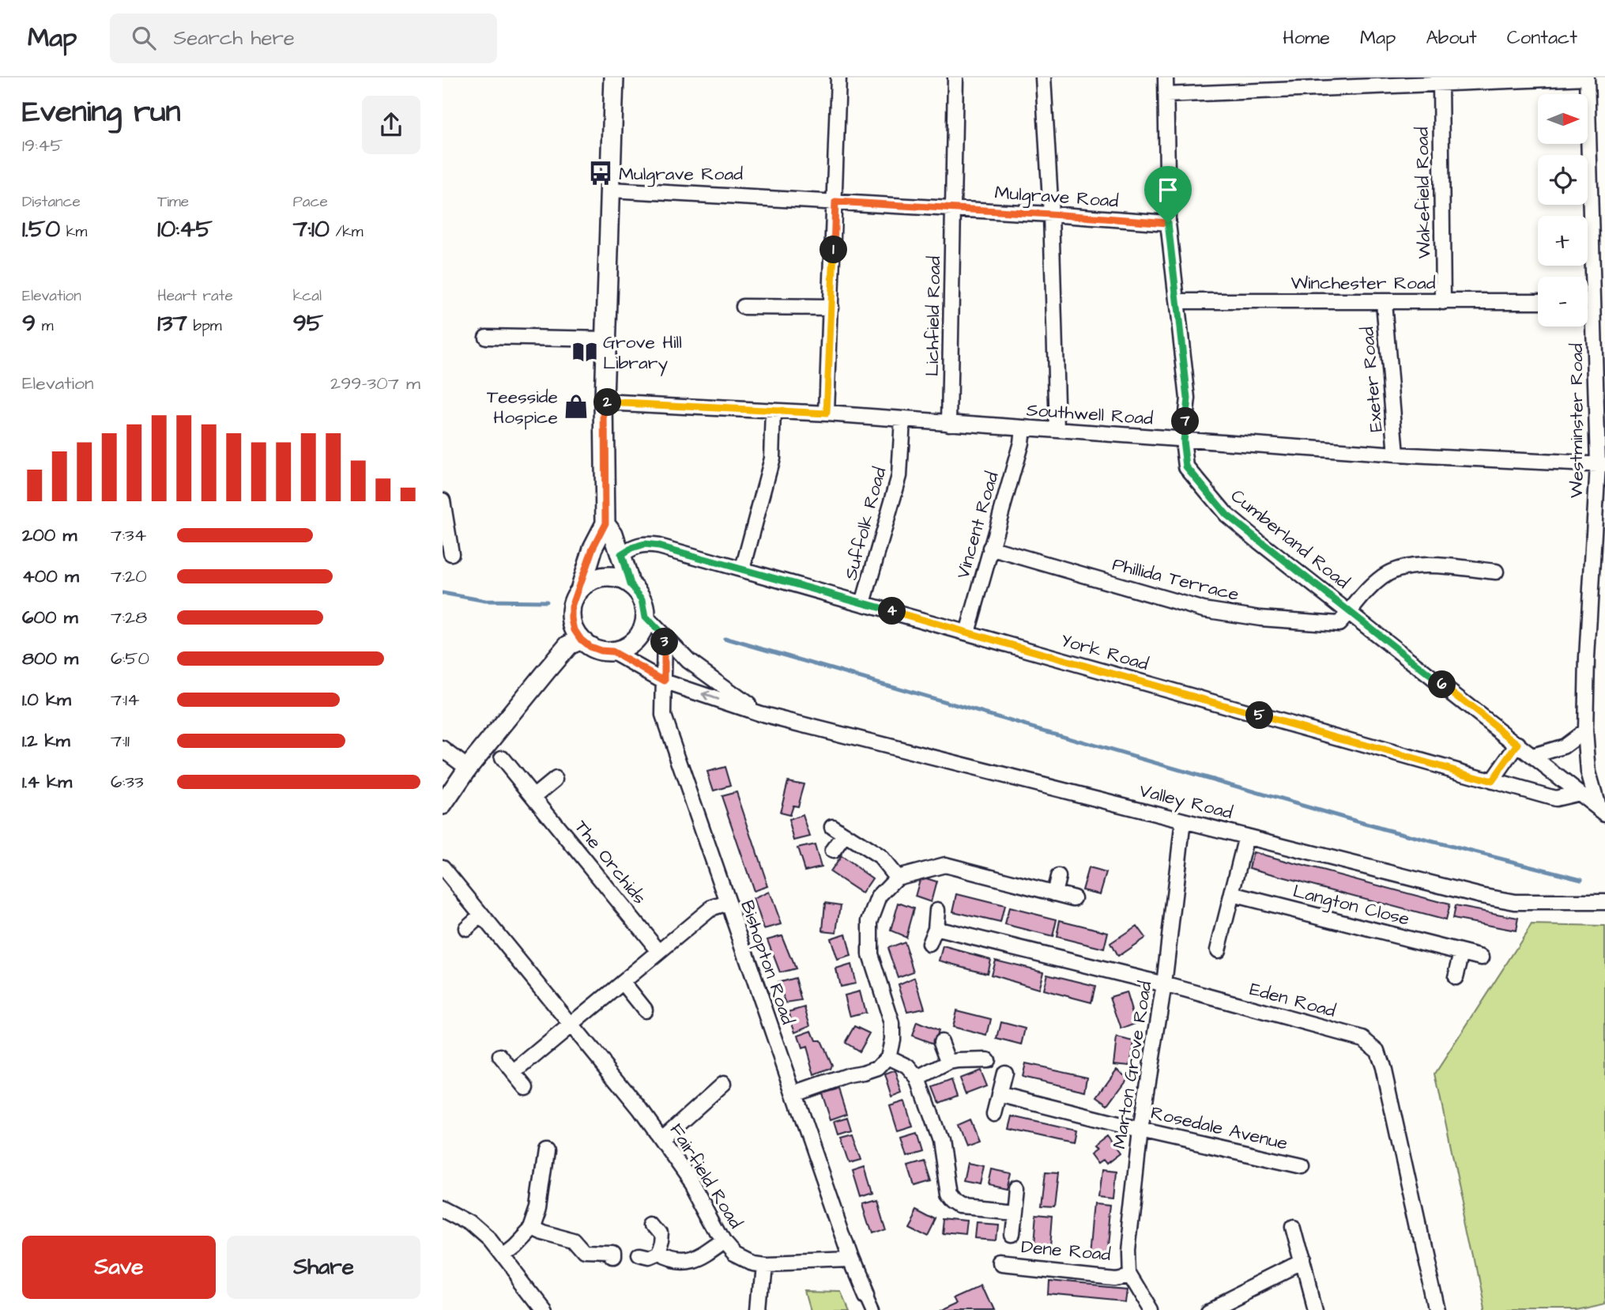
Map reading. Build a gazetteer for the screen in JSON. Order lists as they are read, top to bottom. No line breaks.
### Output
{"streets":{"street":["Wakefield Road","Mulgrave Road","Winchester Road","Lichfield Road","Exeter Road","Southwell Road","Westminster Road","Suffolk Road","Vincent Road","Cumberland Road","Phillida Terrace","York Road","Valley Road","The Orchids","Langton Close","Bishopton Road","Eden Road","Marton Grove Road","Rosedale Avenue","Fairfield Road","Dene Road"]},"crossings":[["Wakefield Road","Winchester Road"],["Mulgrave Road","Lichfield Road"],["Mulgrave Road","Cumberland Road"],["Winchester Road","Exeter Road"],["Winchester Road","Cumberland Road"],["Lichfield Road","Southwell Road"],["Exeter Road","Southwell Road"],["Southwell Road","Westminster Road"],["Southwell Road","Suffolk Road"],["Southwell Road","Vincent Road"],["Southwell Road","Cumberland Road"],["Westminster Road","Cumberland Road"],["Suffolk Road","York Road"],["Vincent Road","Phillida Terrace"],["Vincent Road","York Road"],["Cumberland Road","Phillida Terrace"],["Cumberland Road","York Road"],["Valley Road","Bishopton Road"],["Valley Road","Marton Grove Road"],["Bishopton Road","Fairfield Road"],["Eden Road","Marton Grove Road"],["Marton Grove Road","Rosedale Avenue"],["Marton Grove Road","Dene Road"]],"places":{"bus stop":["Mulgrave Road"],"library":["Grove Hill Library"],"shop":["Teesside Hospice"]},"north":"right","page":{"header":"Map","search":"Search here","nav":["Home","Map","About","Contact"],"heading":["Evening run","19:45"],"map_buttons":["+","−"],"stats":[["Distance","1.50 km"],["Time","10:45"],["Pace","7:10 /km"],["Elevation","9 m"],["Heart rate","137 bpm"],["kcal","95"]],"pins":["1","2","7","4","3","6","5"],"chart":["Elevation","299–307 m"],"list":[{"name":"200 m","note":"7:34"},{"name":"400 m","note":"7:20"},{"name":"600 m","note":"7:28"},{"name":"800 m","note":"6:50"},{"name":"1.0 km","note":"7:14"},{"name":"1.2 km","note":"7:11"},{"name":"1.4 km","note":"6:33"}],"buttons":["Save","Share"]}}
